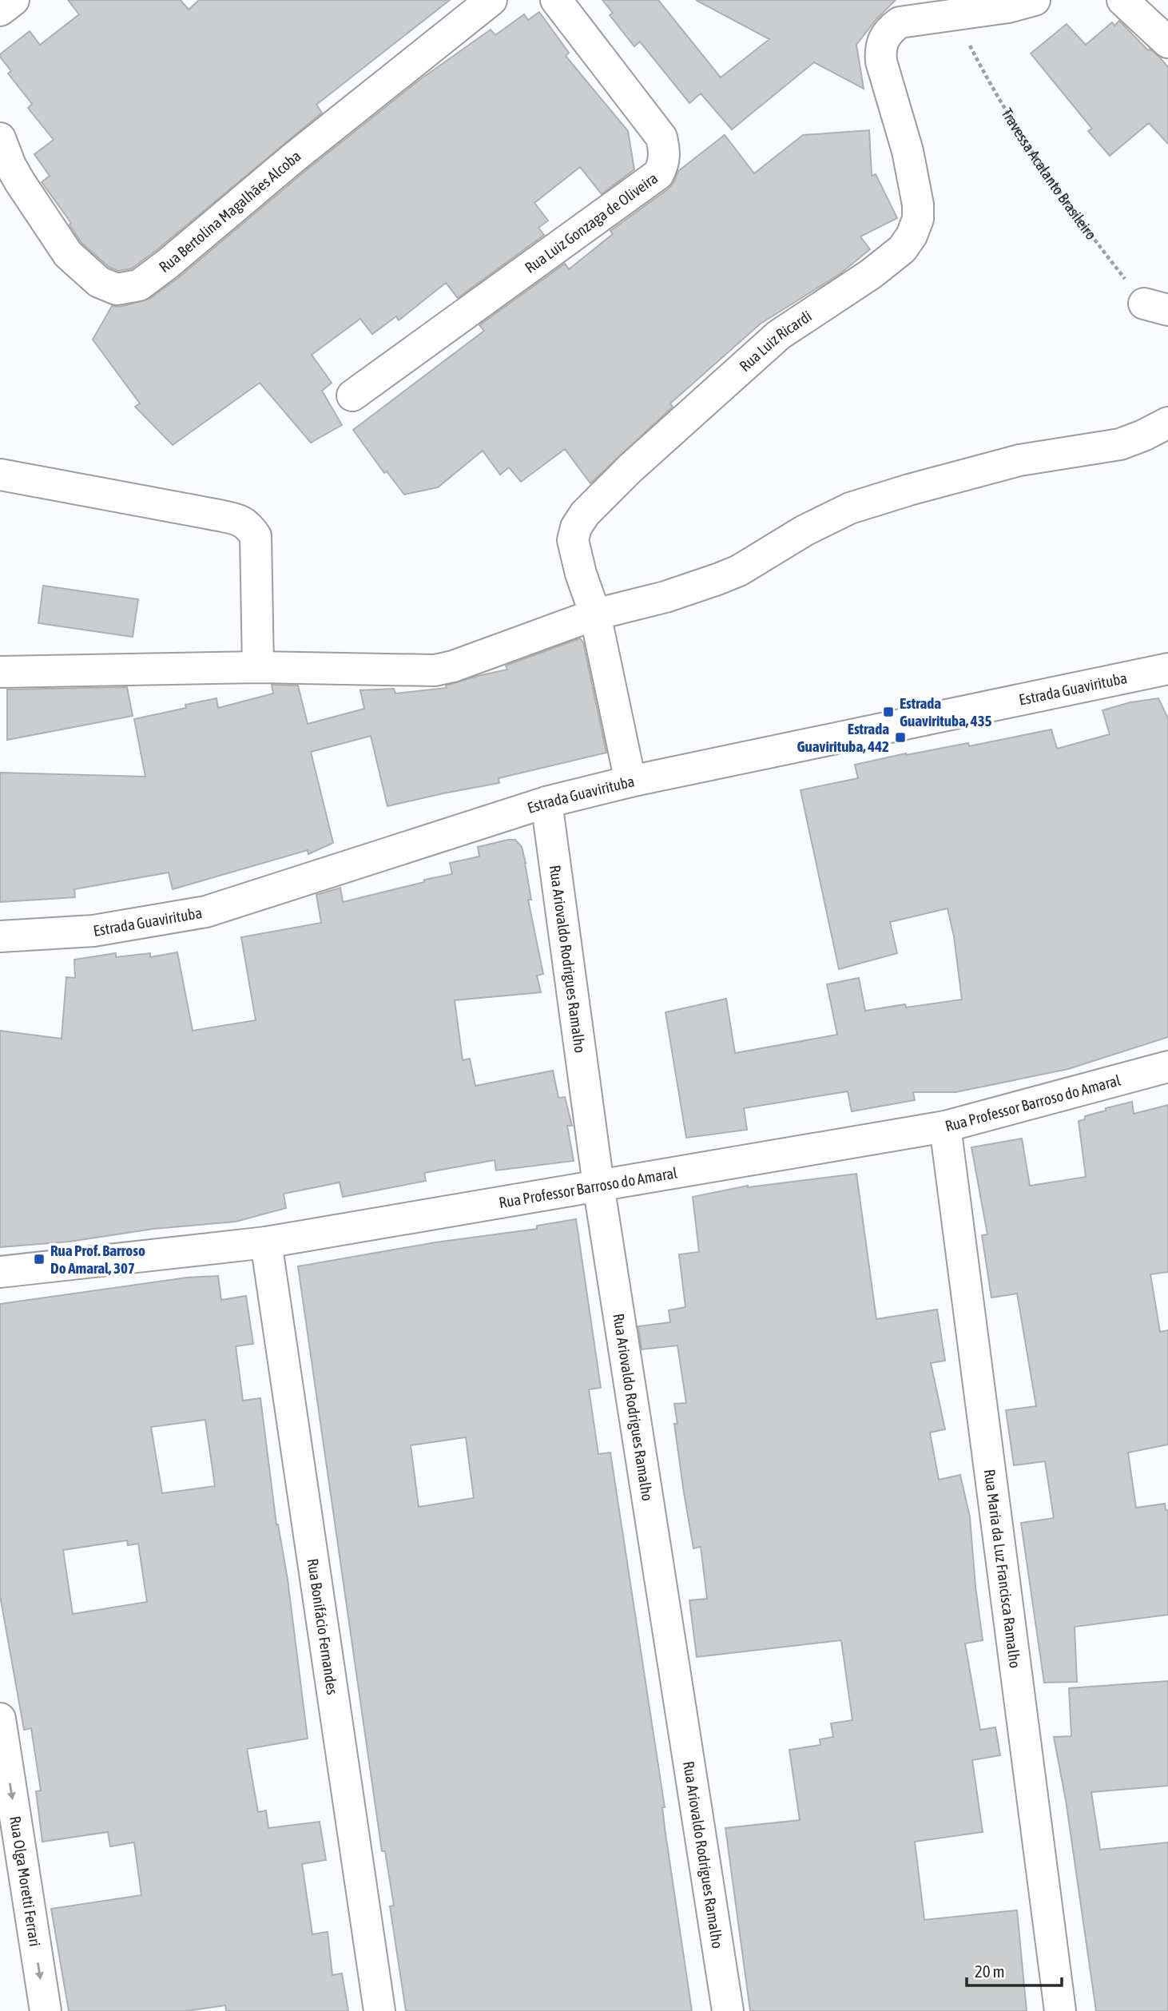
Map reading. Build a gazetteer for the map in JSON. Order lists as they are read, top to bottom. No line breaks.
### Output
{"streets":{"street":["Rua Bertolina Magalhães Alcoba","Rua Luiz Gonzaga de Oliveira","Rua Luiz Ricardi","Estrada Guavirituba","Rua Ariovaldo Rodrigues Ramalho","Rua Professor Barroso do Amaral","Rua Maria da Luz Francisca Ramalho","Rua Bonifácio Fernandes","Rua Olga Moretti Ferrari"],"path":["Travessa Acalanto Brasileiro"]},"crossings":[["Travessa Acalanto Brasileiro","Rua Luiz Ricardi"],["Rua Luiz Ricardi","Estrada Guavirituba"],["Estrada Guavirituba","Rua Ariovaldo Rodrigues Ramalho"],["Rua Ariovaldo Rodrigues Ramalho","Rua Professor Barroso do Amaral"],["Rua Professor Barroso do Amaral","Rua Maria da Luz Francisca Ramalho"],["Rua Professor Barroso do Amaral","Rua Bonifácio Fernandes"]],"one_way":["Rua Olga Moretti Ferrari"],"places":{"transit":["Estrada Guavirituba, 435","Estrada Guavirituba, 442","Rua Prof. Barroso Do Amaral, 307"]},"scale_bar":"20 m"}
